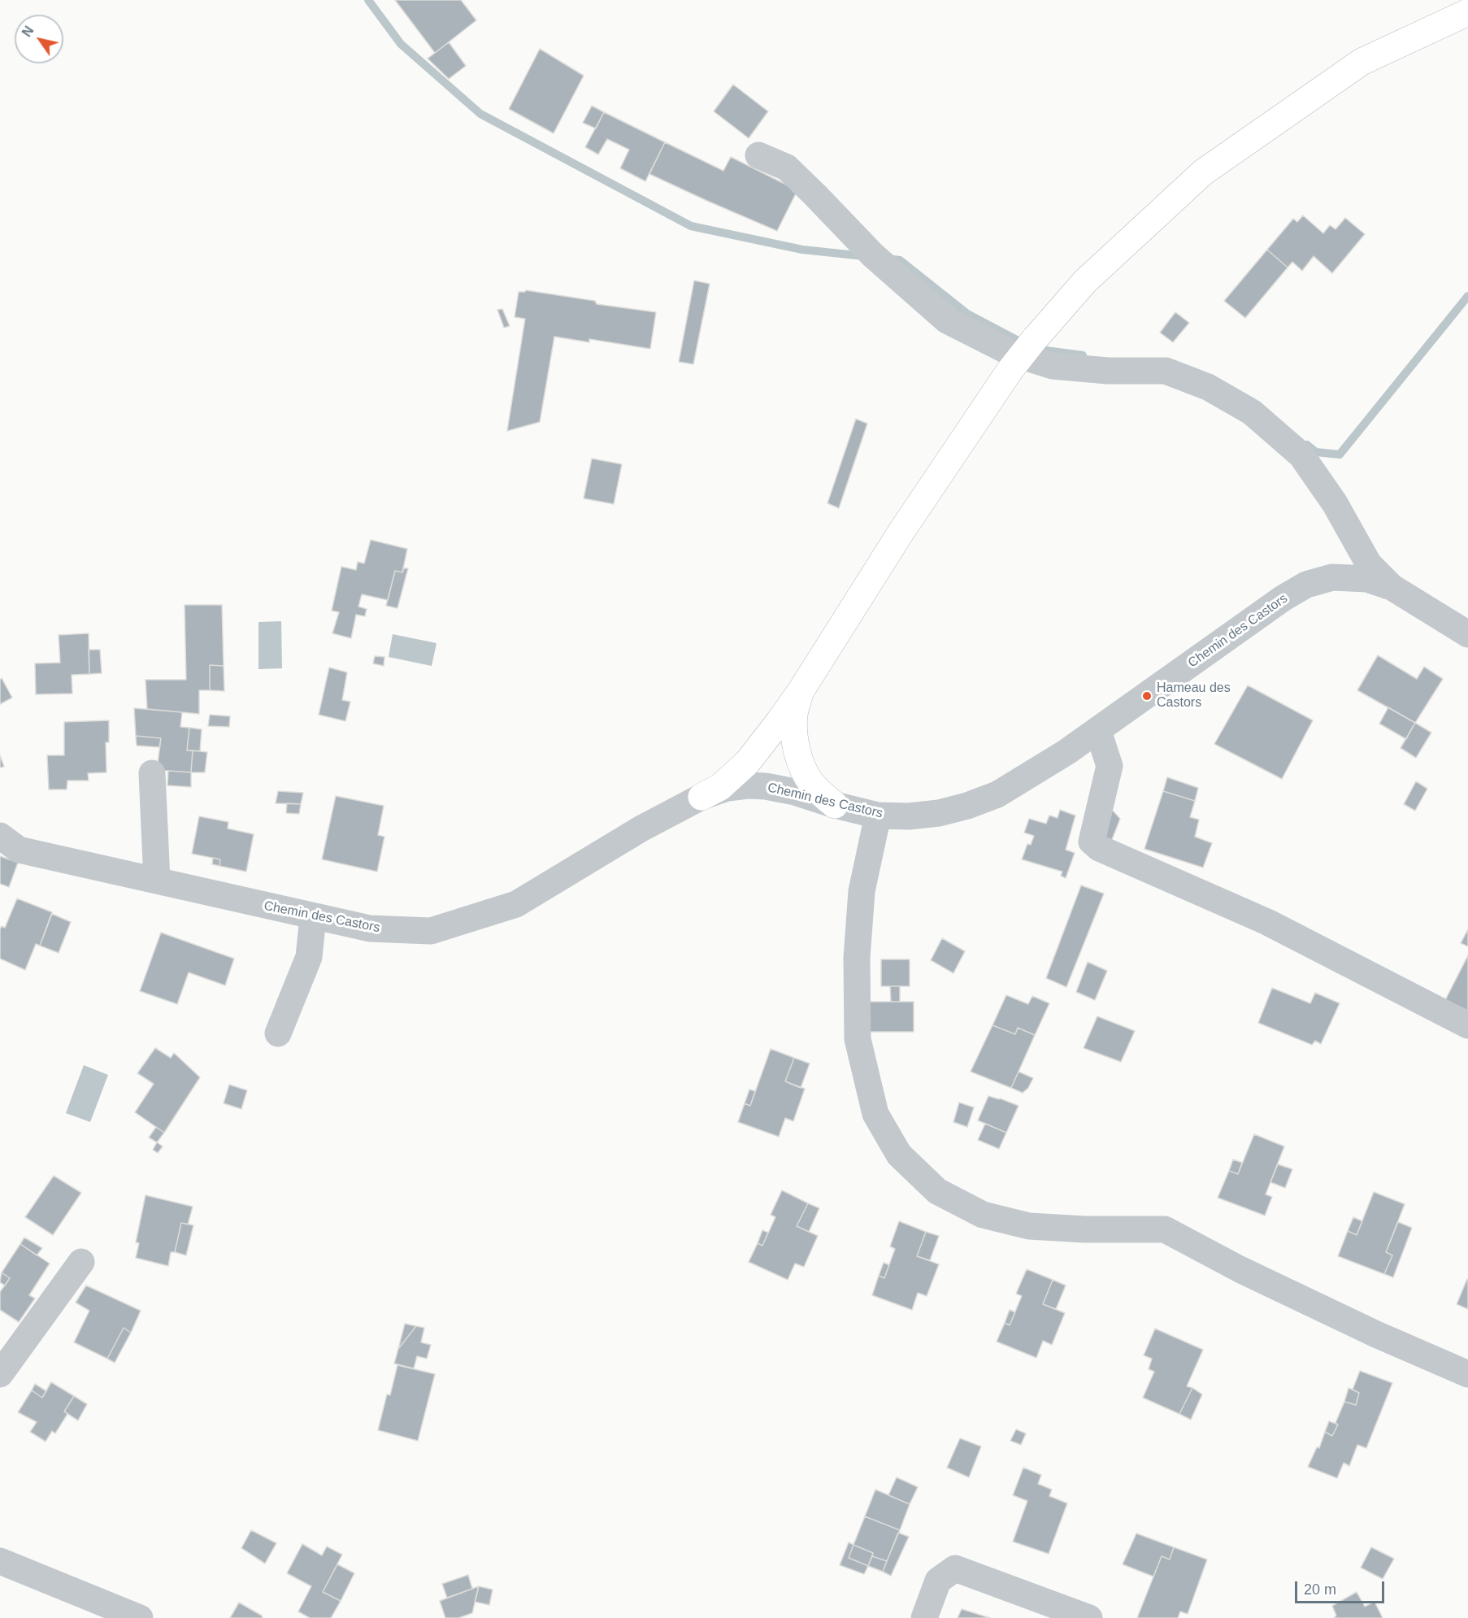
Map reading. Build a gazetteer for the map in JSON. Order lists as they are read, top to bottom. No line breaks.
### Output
{"streets":{"street":["Chemin des Castors"]},"places":["Hameau des Castors"],"scale_bar":"20 m","north":"top left"}
